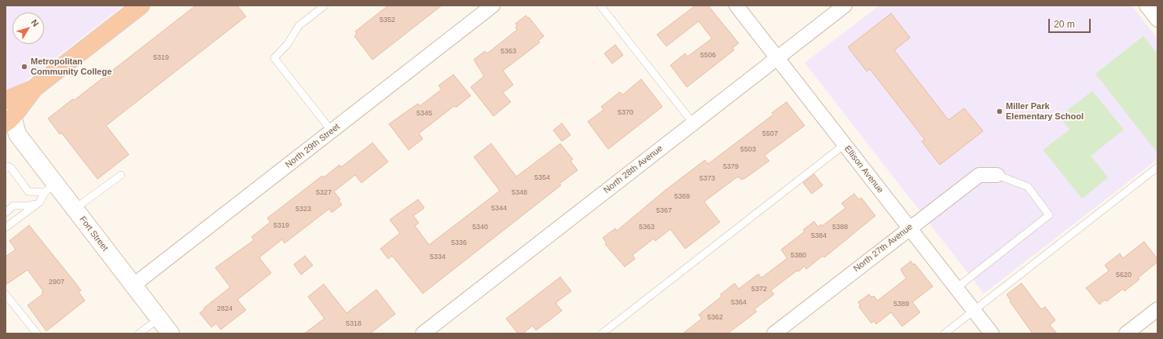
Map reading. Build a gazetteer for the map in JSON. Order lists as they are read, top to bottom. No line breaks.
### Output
{"streets":{"street":["North 29th Street","North 28th Avenue","Ellison Avenue","Fort Street","North 27th Avenue"]},"crossings":[["North 29th Street","Fort Street"],["North 28th Avenue","Ellison Avenue"],["Ellison Avenue","North 27th Avenue"]],"places":["Metropolitan Community College","Miller Park Elementary School"],"house_numbers":["5352","5363","5506","5319","5370","5345","5507","5503","5379","5354","5373","5327","5348","5369","5344","5323","5367","5319","5340","5363","5388","5384","5336","5380","5334","5620","2907","5372","5364","5389","2824","5362","5318"],"scale_bar":"20 m","north":"top right"}
